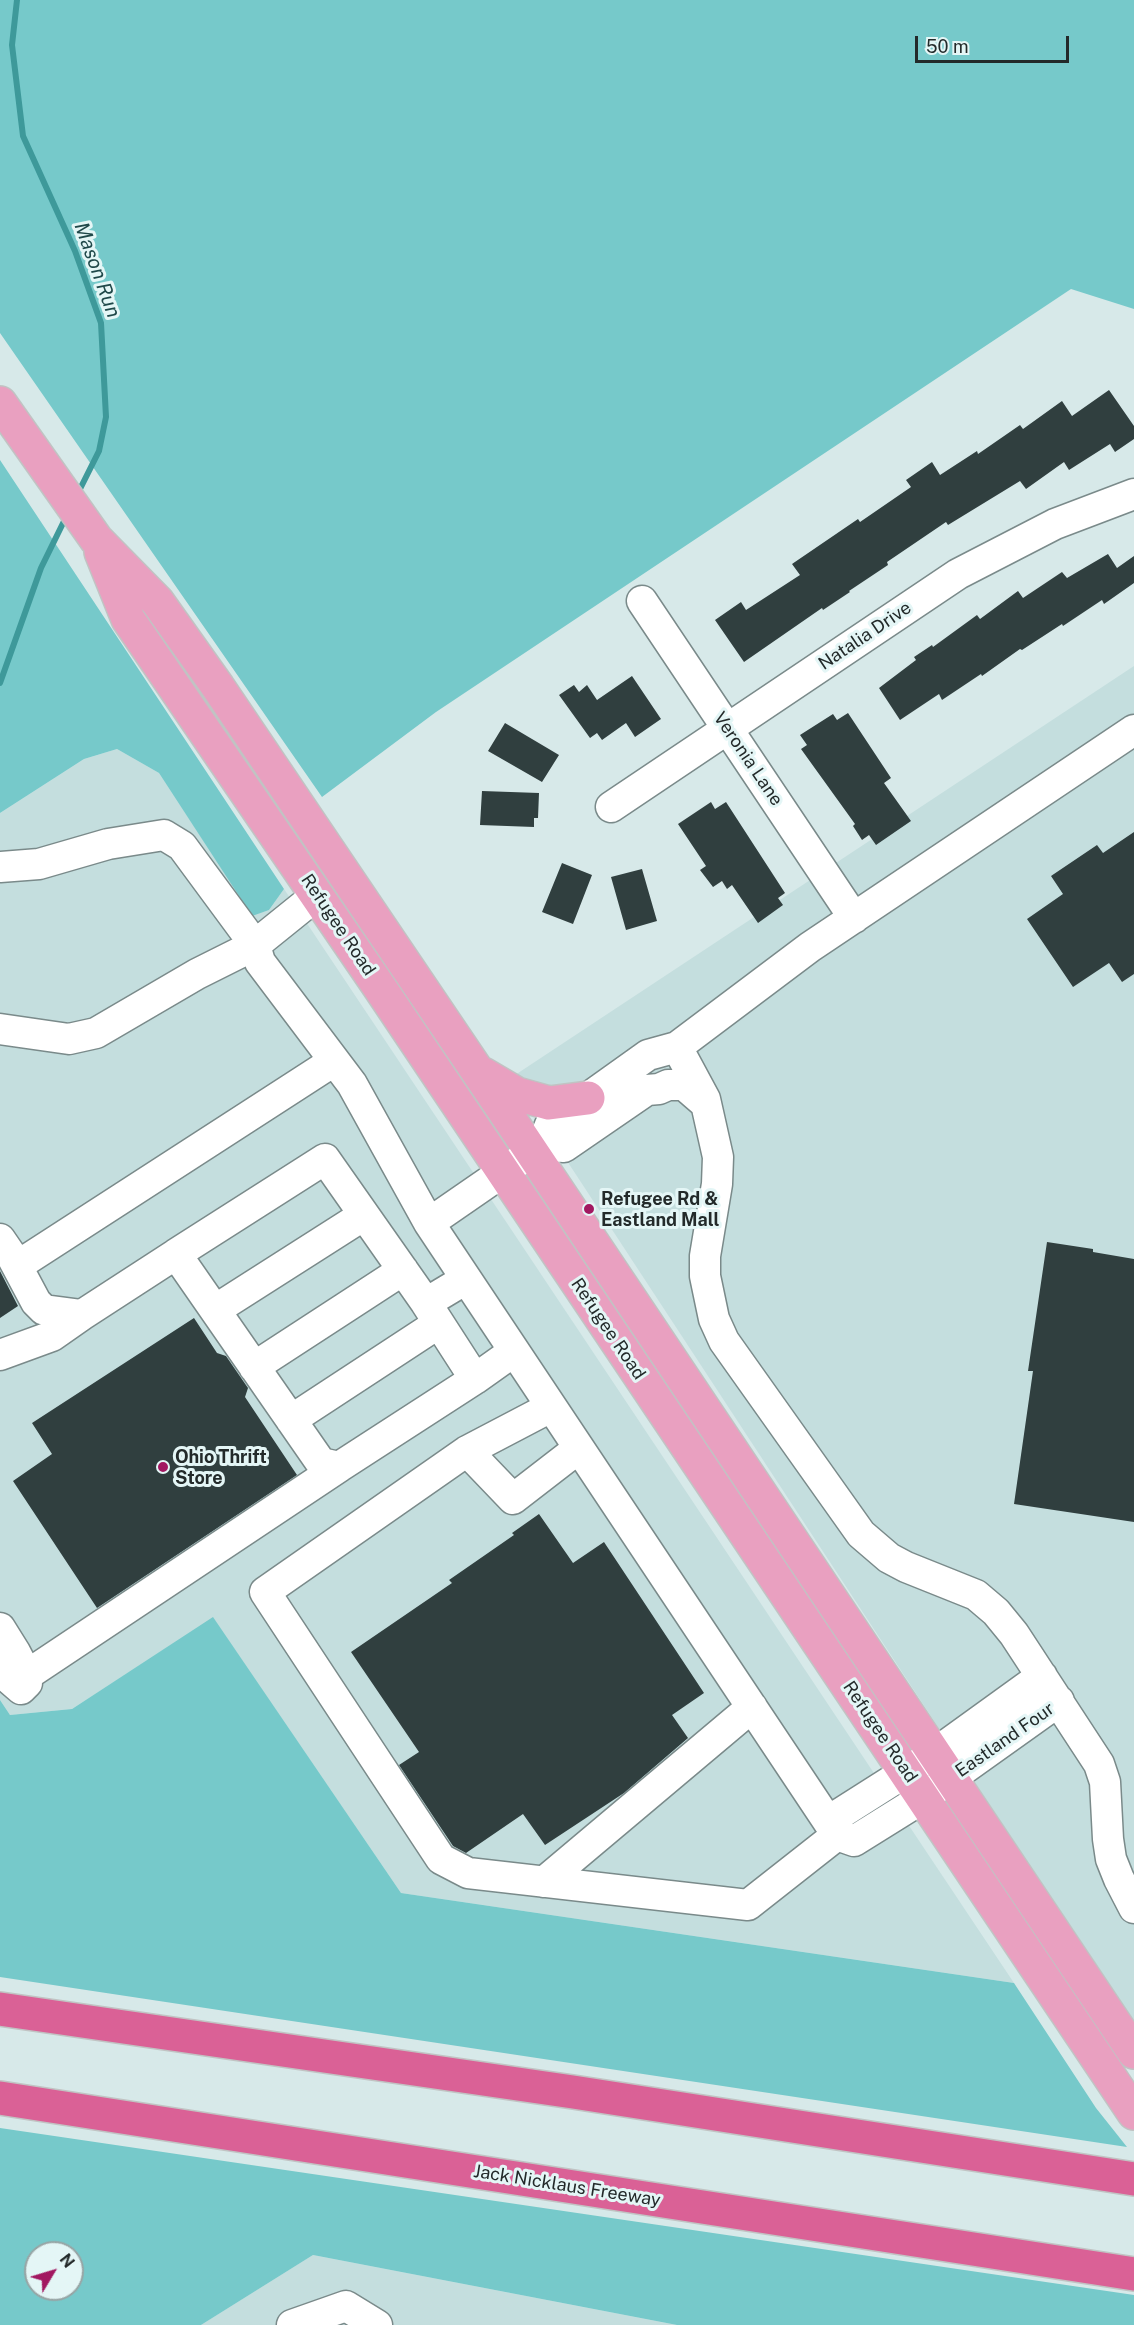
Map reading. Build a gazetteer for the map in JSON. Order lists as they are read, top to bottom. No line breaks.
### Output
{"streets":{"highway":["Jack Nicklaus Freeway"],"main road":["Refugee Road"],"street":["Natalia Drive","Veronia Lane","Eastland Four"]},"crossings":[["Natalia Drive","Veronia Lane"],["Refugee Road","Eastland Four"]],"water":["Mason Run"],"places":["Refugee Rd & Eastland Mall","Ohio Thrift Store"],"scale_bar":"50 m","north":"top right"}
